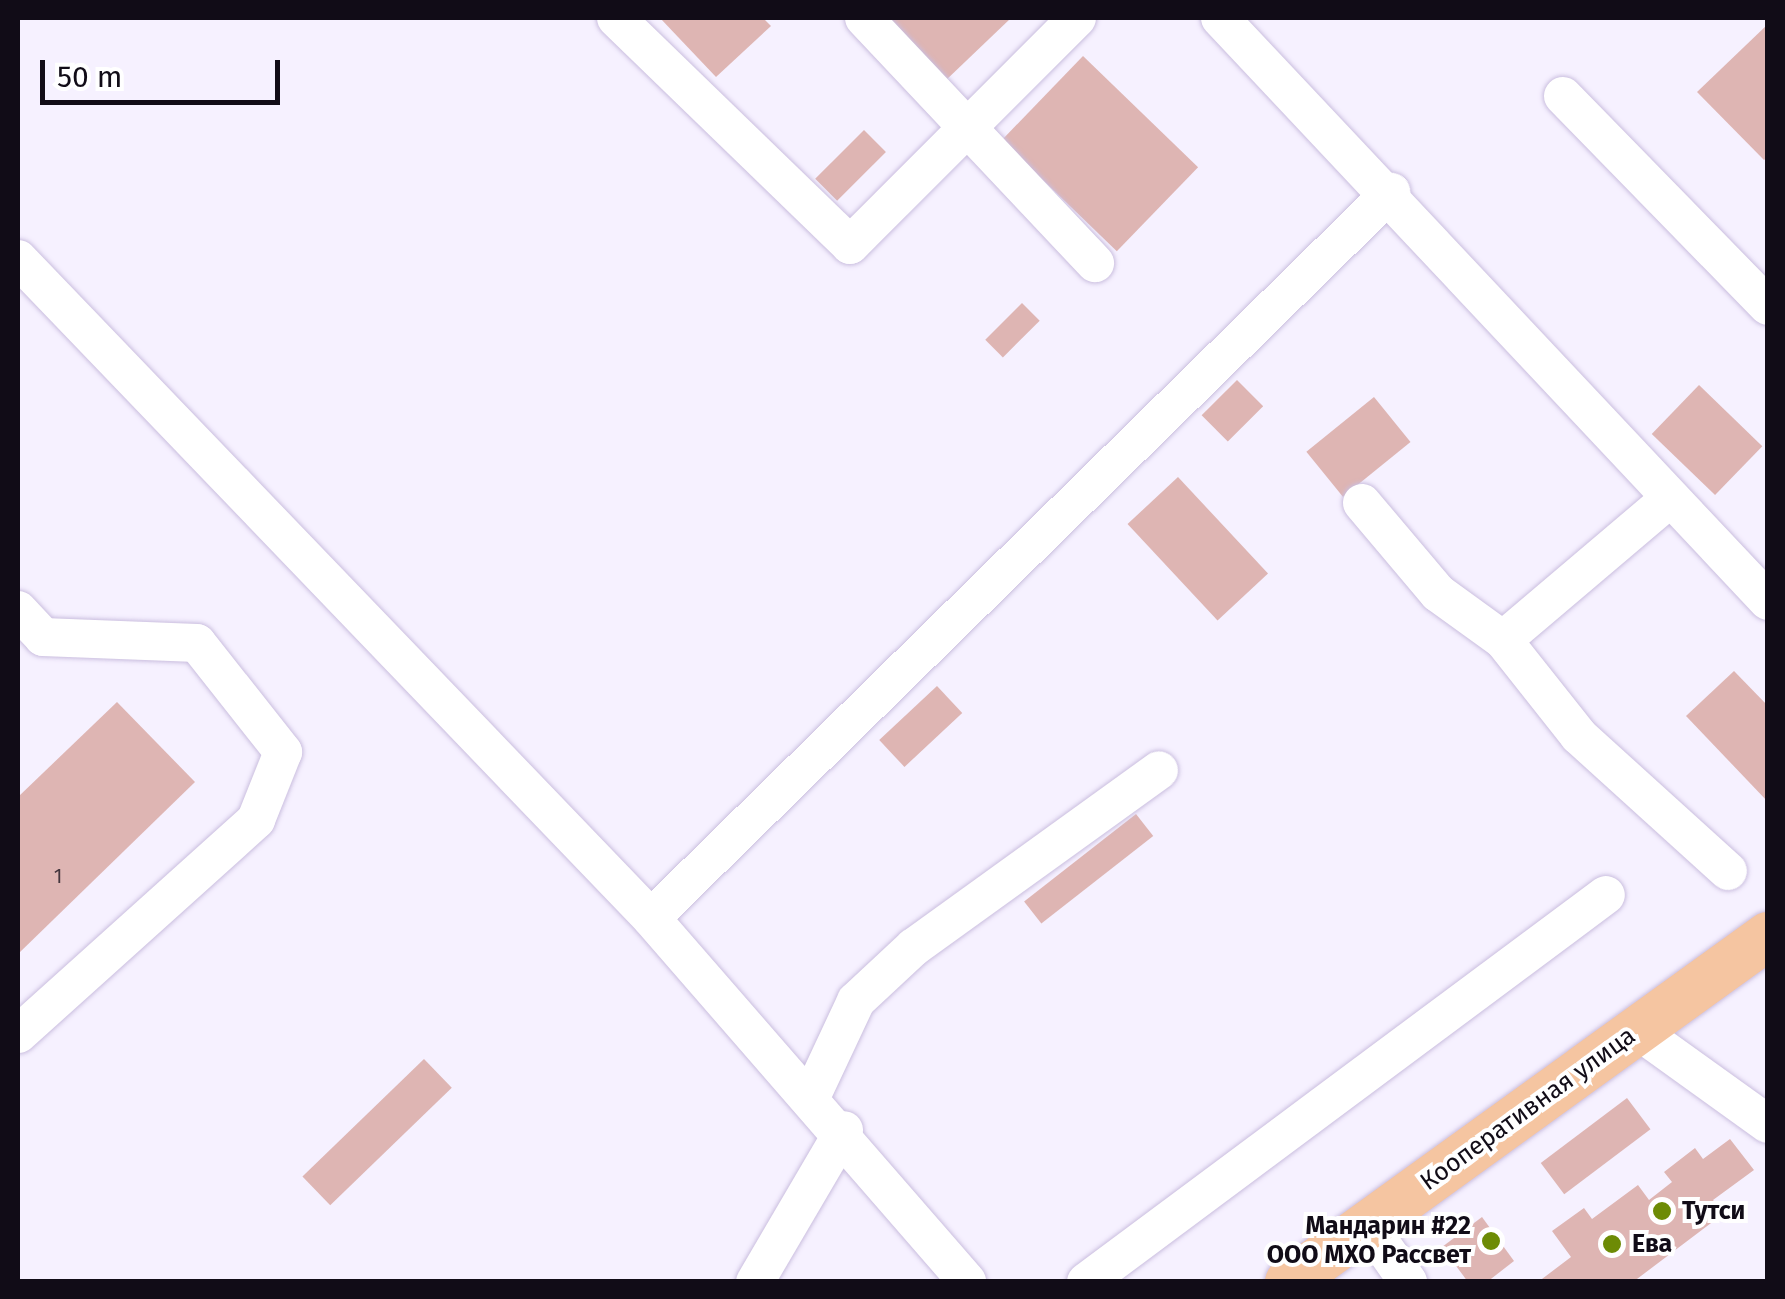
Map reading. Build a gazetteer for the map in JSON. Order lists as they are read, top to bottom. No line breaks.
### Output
{"streets":{"main road":["Кооперативная улица"]},"places":["Тутси","Мандарин #22 ООО МХО Рассвет","Ева"],"house_numbers":["1"],"scale_bar":"50 m"}
